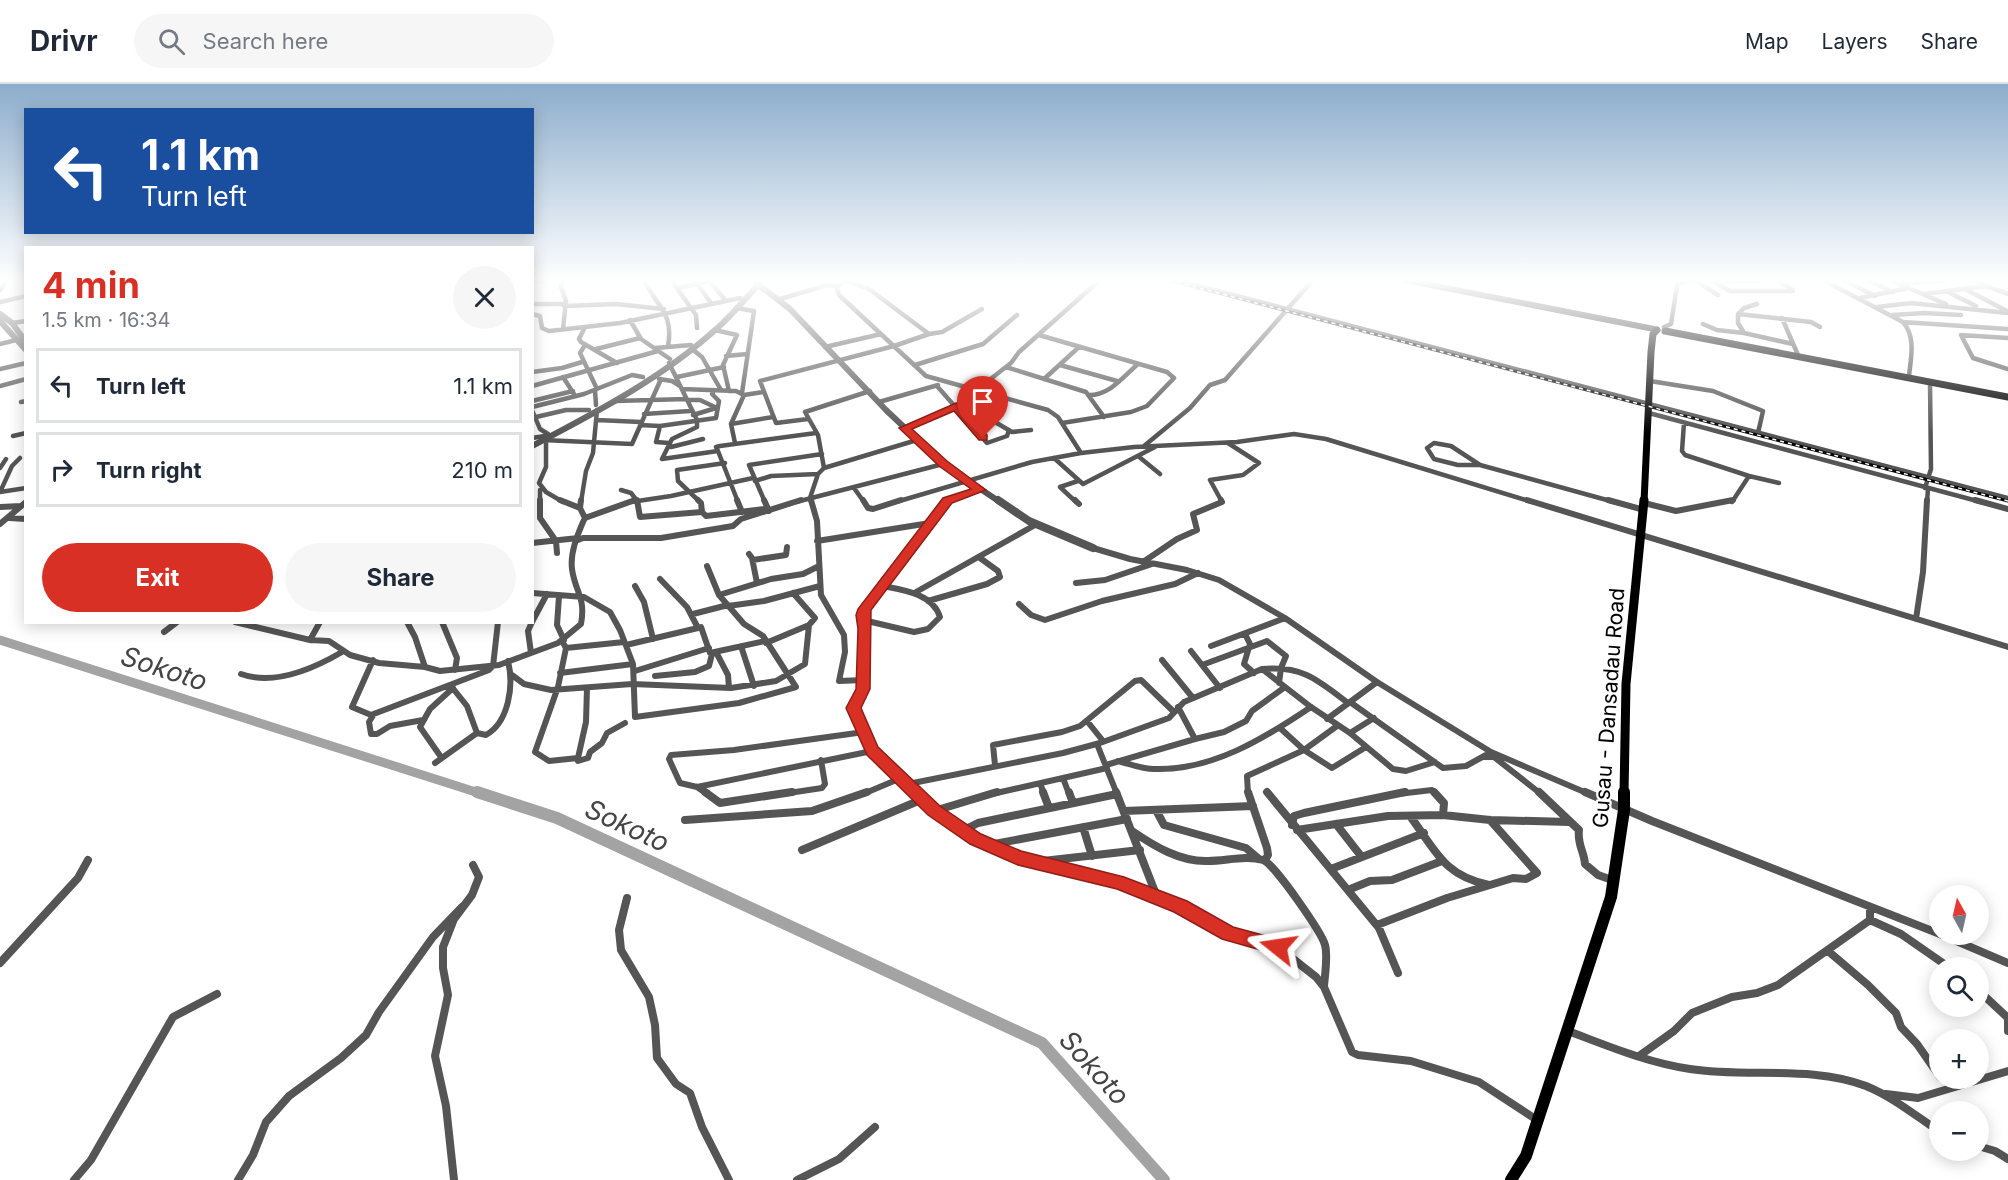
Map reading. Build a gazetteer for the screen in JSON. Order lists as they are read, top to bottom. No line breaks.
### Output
{"streets":{"main road":["Gusau - Dansadau Road"]},"water":["Sokoto"],"north":"top","page":{"header":"Drivr","search":"Search here","nav":["Map","Layers","Share"],"turn":["1.1 km","Turn left"],"heading":["4 min","1.5 km · 16:34"],"list":[{"name":"Turn left","value":"1.1 km"},{"name":"Turn right","value":"210 m"}],"buttons":["Exit","Share"],"map_buttons":["+","−"]}}
